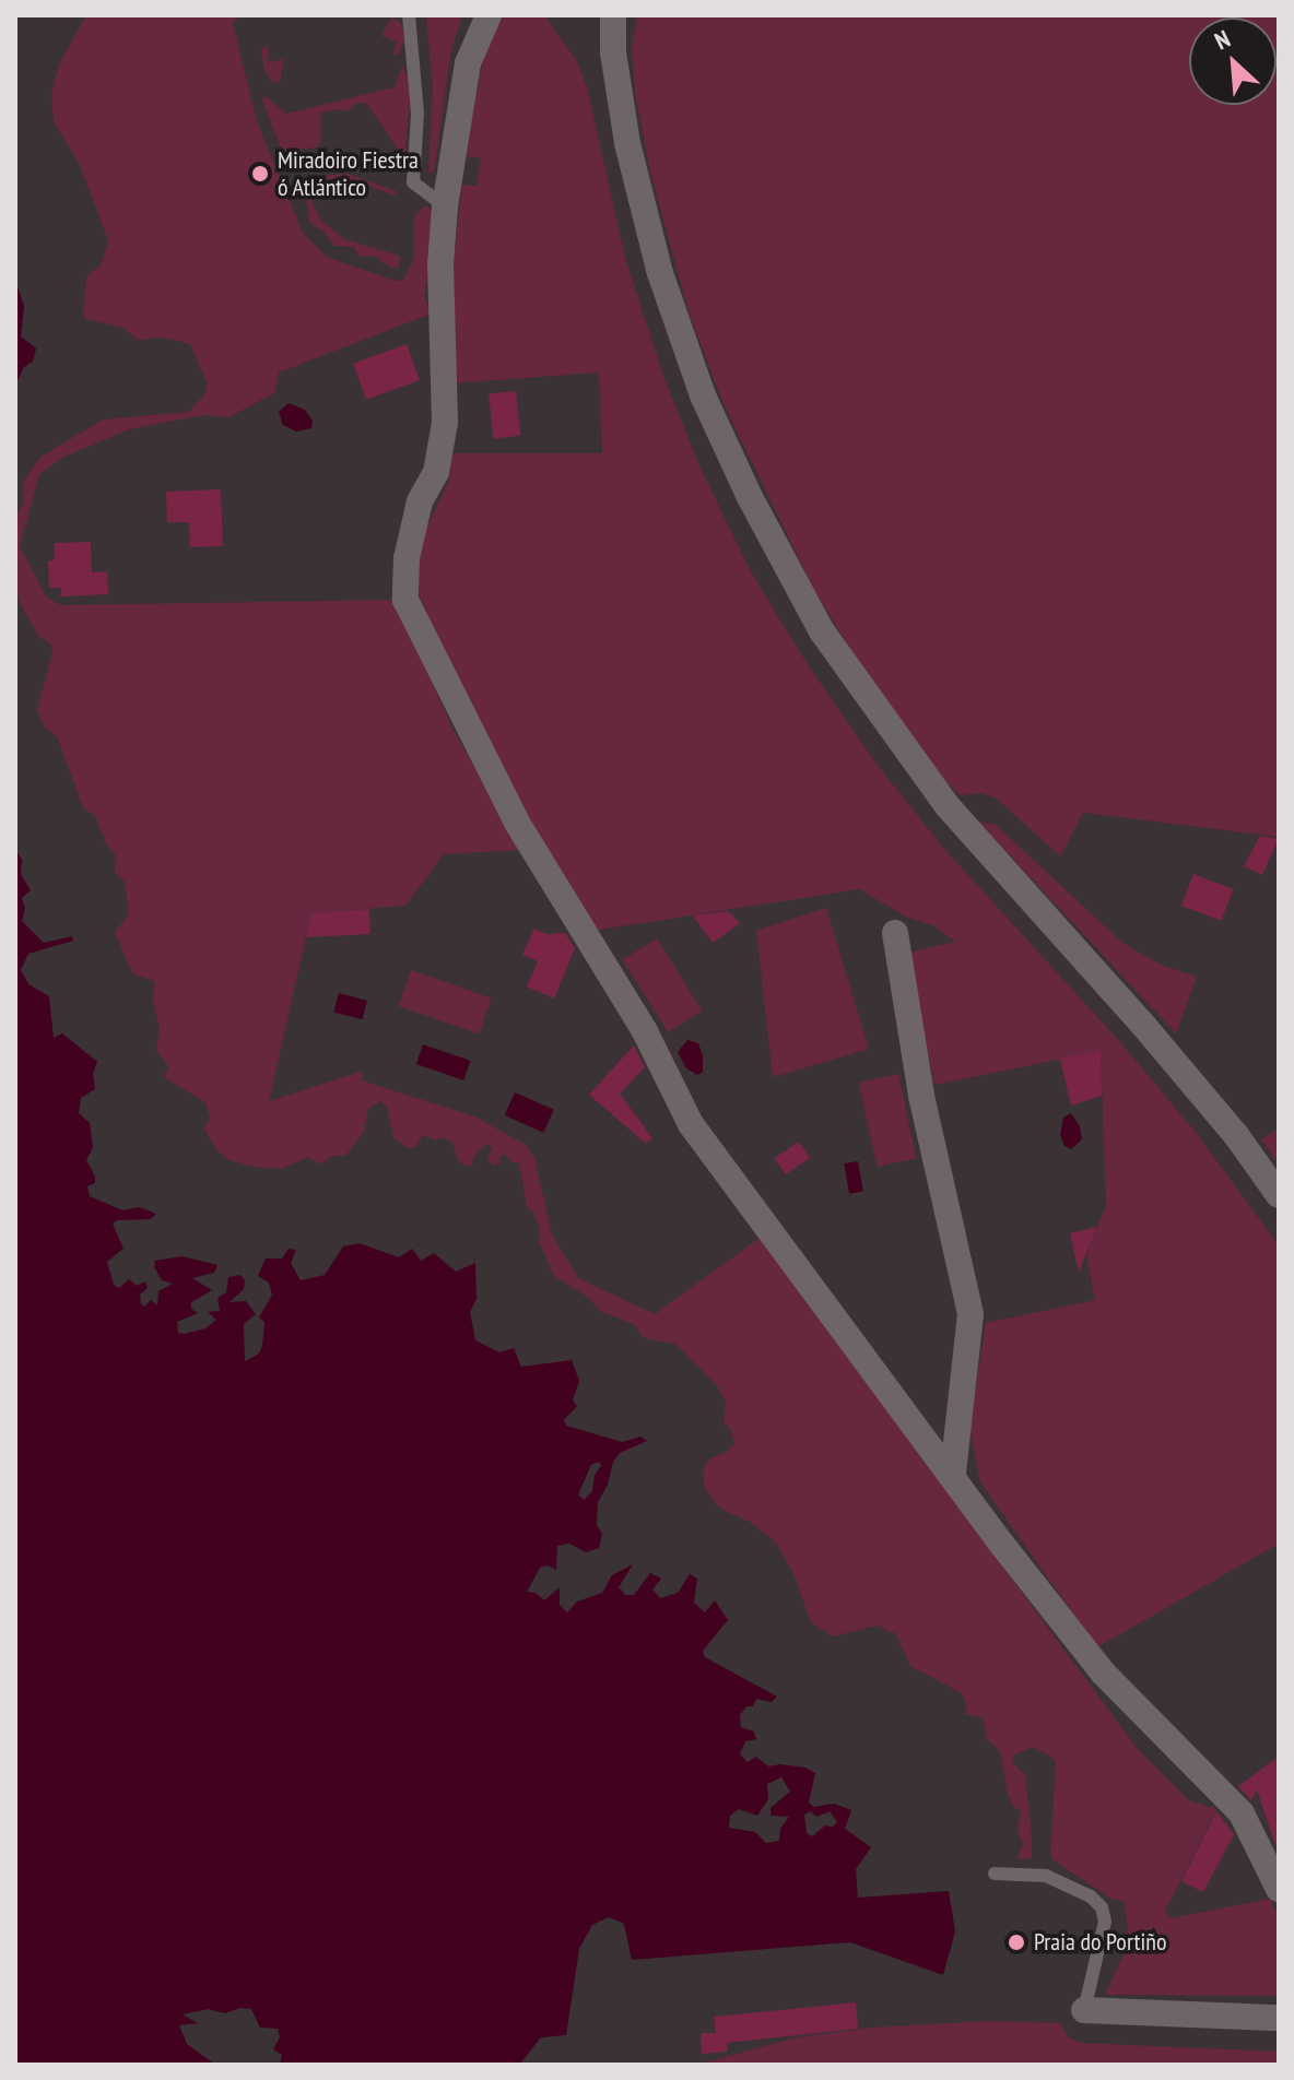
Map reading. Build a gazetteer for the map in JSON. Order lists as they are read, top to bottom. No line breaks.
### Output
{"places":["Miradoiro Fiestra ó Atlántico","Praia do Portiño"],"north":"top left"}
